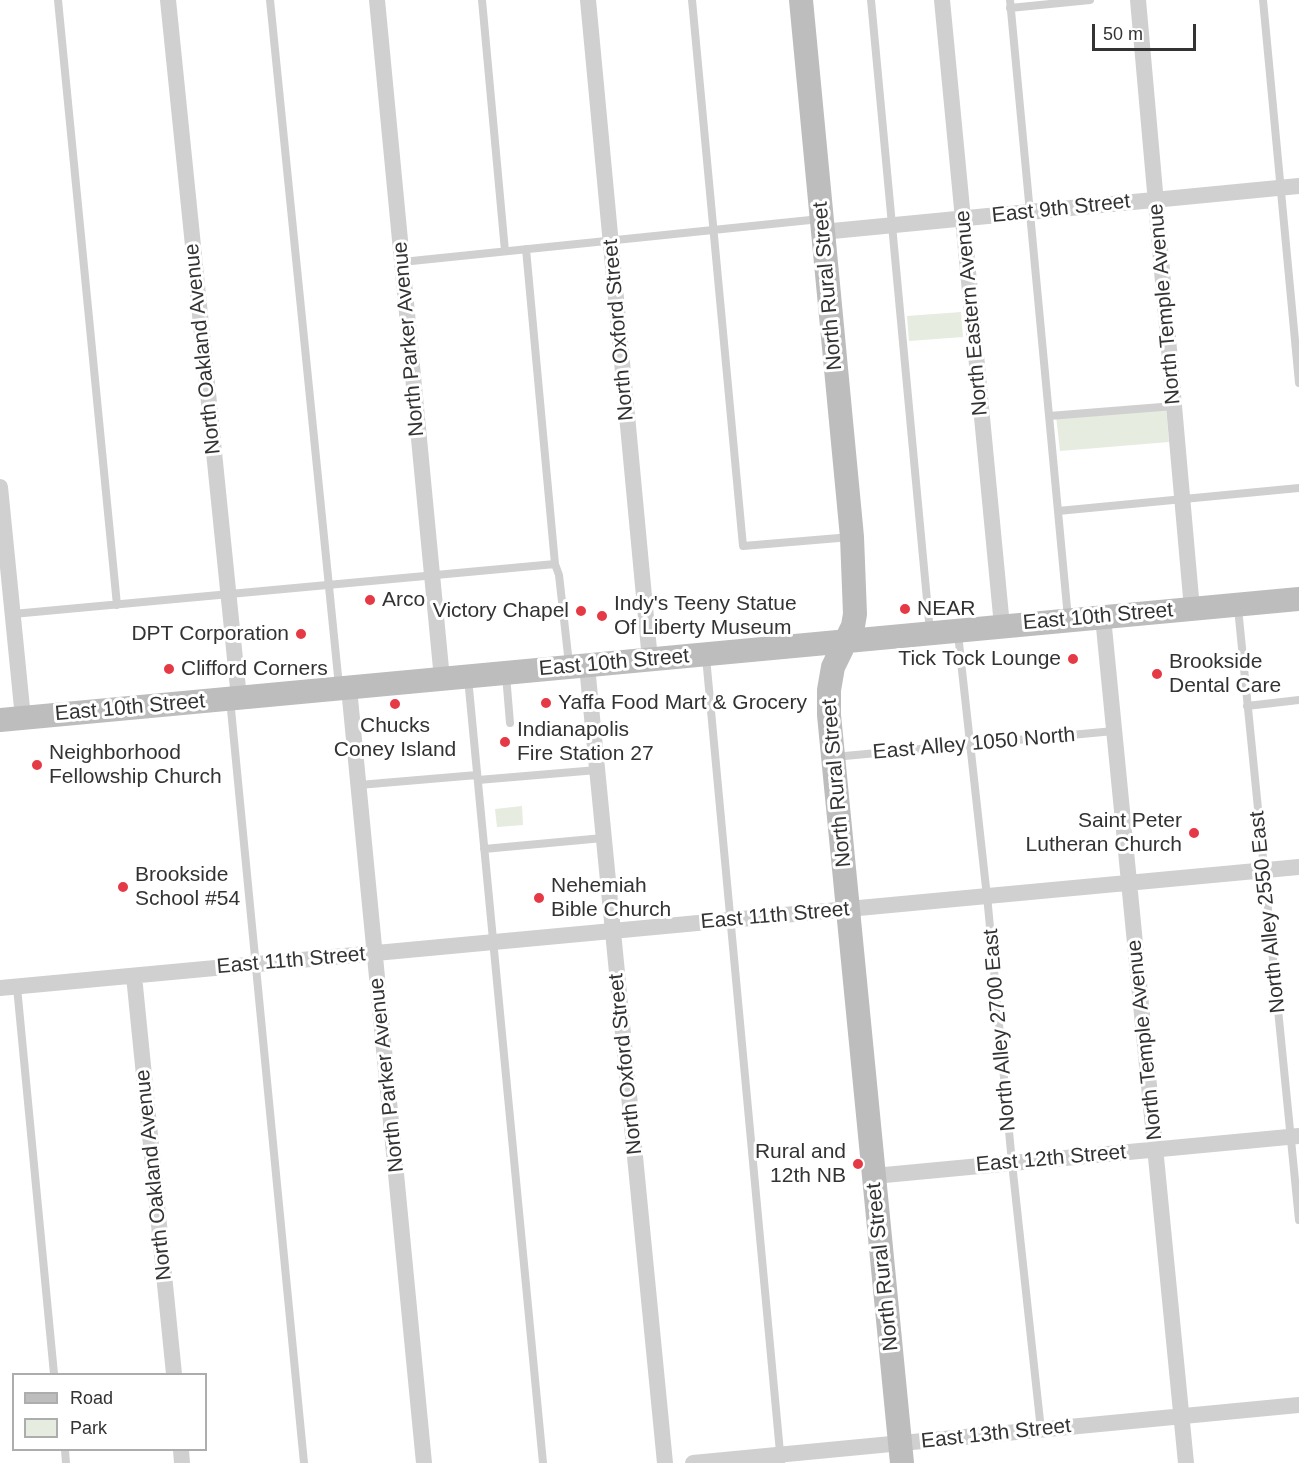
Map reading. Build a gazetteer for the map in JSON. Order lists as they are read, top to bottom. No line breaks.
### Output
{"streets":{"main road":["North Rural Street","East 10th Street"],"street":["East 9th Street","North Temple Avenue","North Eastern Avenue","North Oxford Street","North Parker Avenue","North Oakland Avenue","East 11th Street","East 12th Street","East 13th Street"],"lane":["East Alley 1050 North","North Alley 2550 East","North Alley 2700 East"]},"crossings":[["East 9th Street","North Rural Street"],["East 9th Street","North Temple Avenue"],["East 9th Street","North Eastern Avenue"],["North Rural Street","East 10th Street"],["North Rural Street","East Alley 1050 North"],["North Rural Street","East 11th Street"],["North Rural Street","East 12th Street"],["North Rural Street","East 13th Street"],["North Temple Avenue","East 10th Street"],["North Temple Avenue","East Alley 1050 North"],["North Temple Avenue","East 11th Street"],["North Temple Avenue","East 12th Street"],["North Temple Avenue","East 13th Street"],["North Eastern Avenue","East 10th Street"],["North Oxford Street","East 10th Street"],["North Oxford Street","East 11th Street"],["North Parker Avenue","East 10th Street"],["North Parker Avenue","East 11th Street"],["North Oakland Avenue","East 10th Street"],["North Oakland Avenue","East 11th Street"],["East 10th Street","North Alley 2550 East"],["East 10th Street","North Alley 2700 East"],["East Alley 1050 North","North Alley 2700 East"],["North Alley 2550 East","East 11th Street"],["North Alley 2550 East","East 12th Street"],["East 11th Street","North Alley 2700 East"],["North Alley 2700 East","East 12th Street"],["North Alley 2700 East","East 13th Street"]],"places":["Arco","NEAR","Victory Chapel","Indy's Teeny Statue Of Liberty Museum","DPT Corporation","Tick Tock Lounge","Clifford Corners","Brookside Dental Care","Yaffa Food Mart & Grocery","Chucks Coney Island","Indianapolis Fire Station 27","Neighborhood Fellowship Church","Saint Peter Lutheran Church","Brookside School #54","Nehemiah Bible Church","Rural and 12th NB"],"legend":["Road","Park"],"scale_bar":"50 m"}
